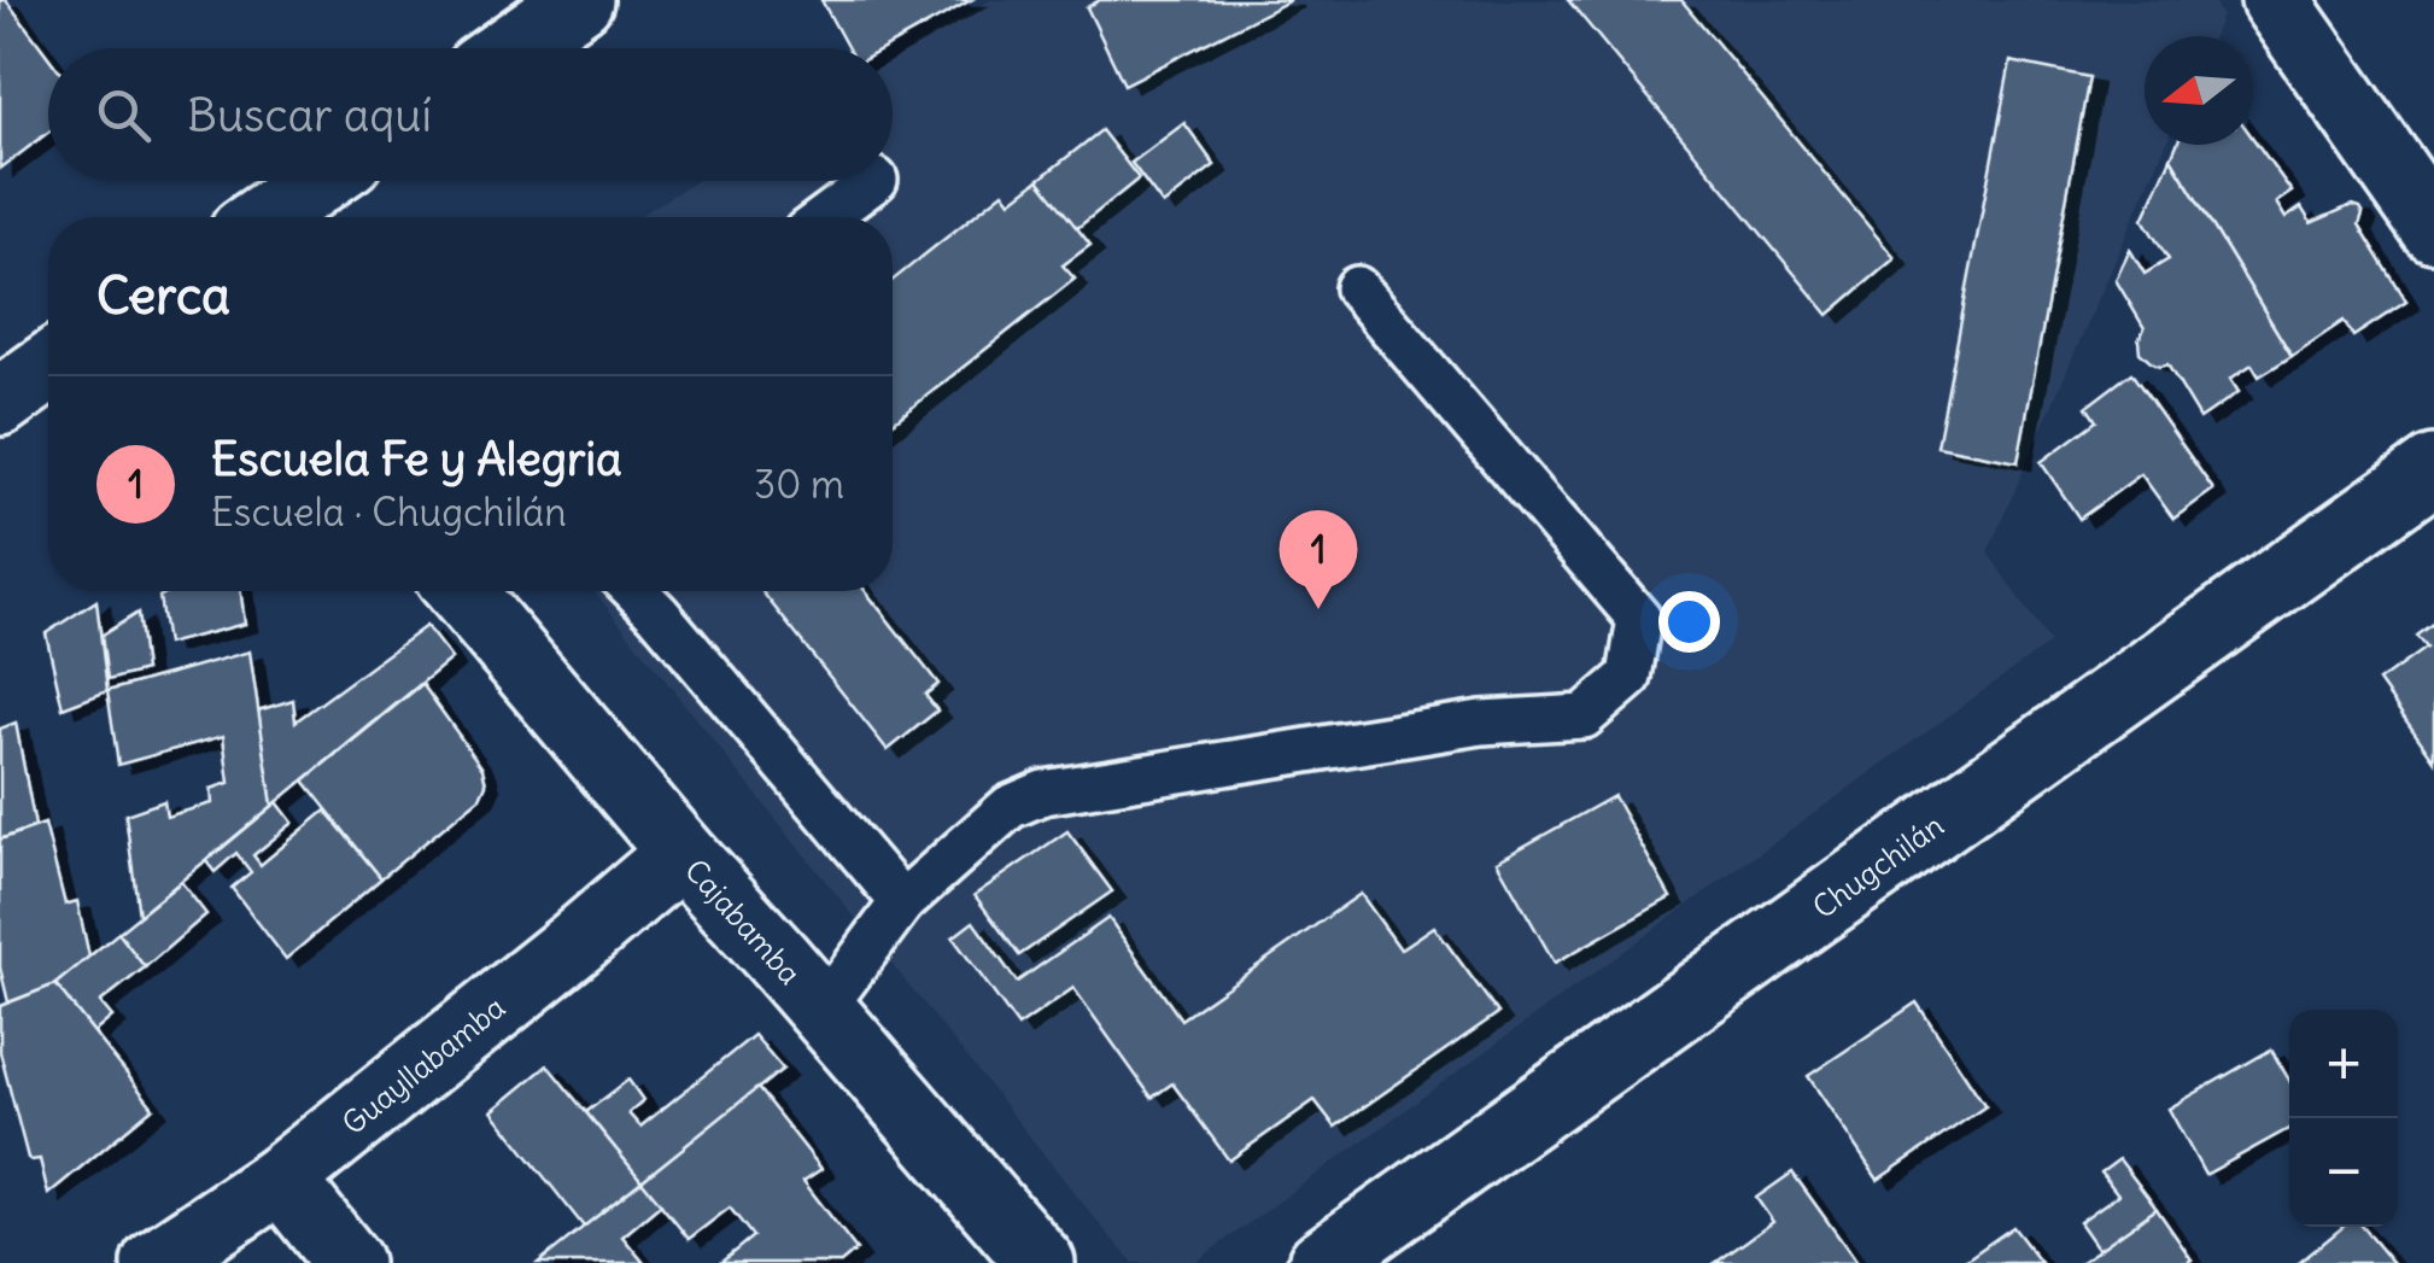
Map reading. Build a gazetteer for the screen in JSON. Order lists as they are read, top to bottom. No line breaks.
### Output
{"streets":{"street":["Chugchilán","Cajabamba","Guayllabamba"]},"crossings":[["Cajabamba","Guayllabamba"]],"north":"left","page":{"search":"Buscar aquí","heading":"Cerca","list":[{"mark":"1","name":"Escuela Fe y Alegria","note":"Escuela · Chugchilán","value":"30 m"}],"pins":"1","map_buttons":["+","−"]}}
